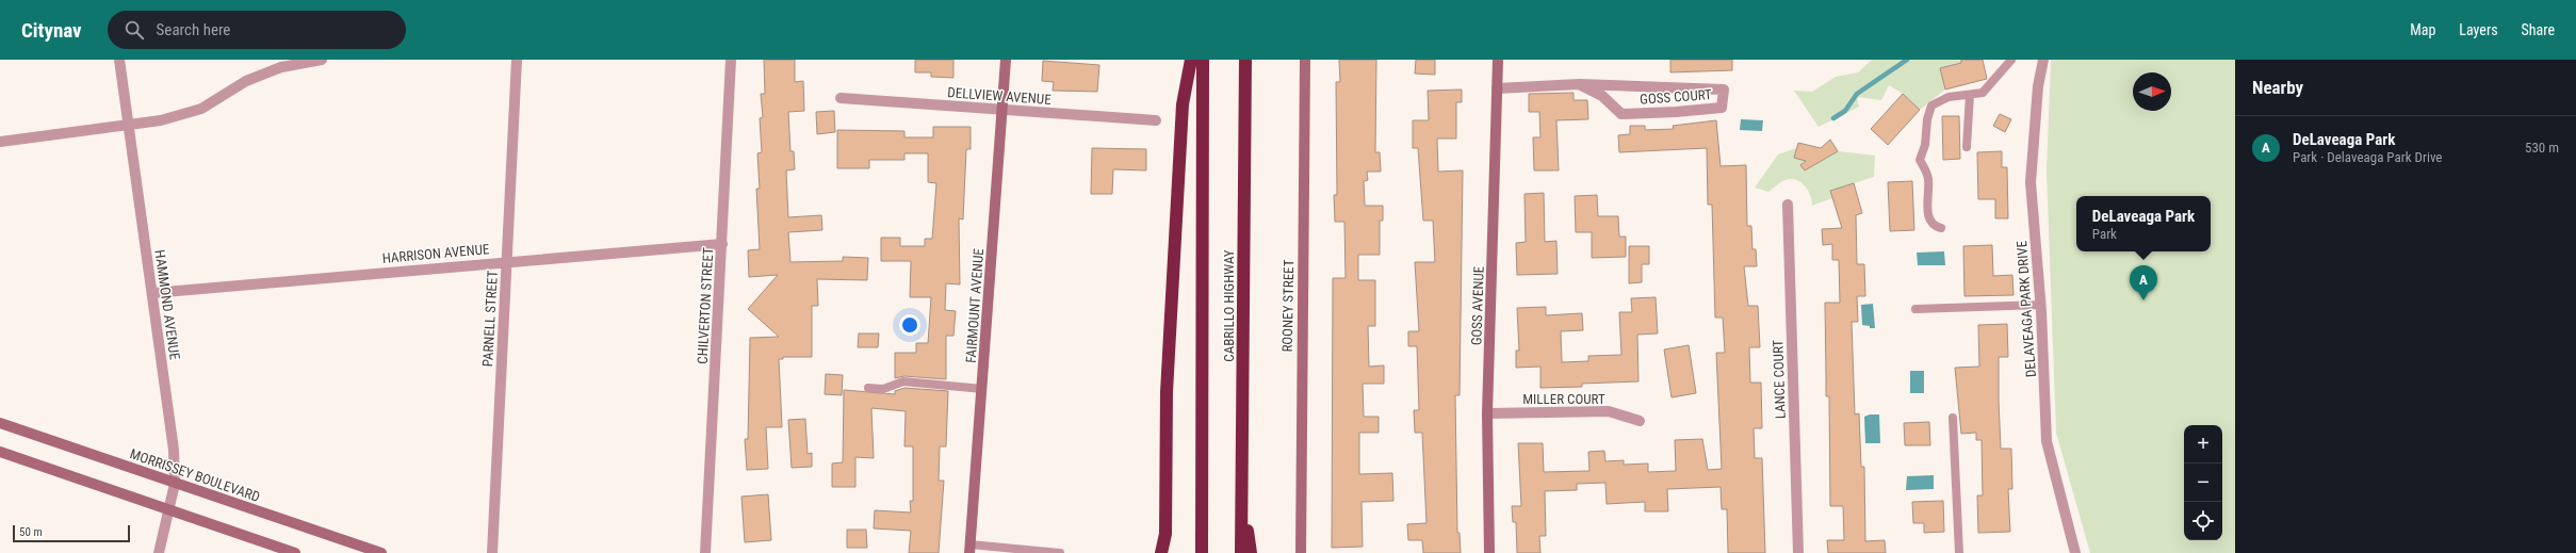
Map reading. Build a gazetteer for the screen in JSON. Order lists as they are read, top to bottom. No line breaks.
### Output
{"streets":{"highway":["CABRILLO HIGHWAY"],"street":["DELLVIEW AVENUE","GOSS COURT","HARRISON AVENUE","HAMMOND AVENUE","CHILVERTON STREET","FAIRMOUNT AVENUE","ROONEY STREET","GOSS AVENUE","DELAVEAGA PARK DRIVE","PARNELL STREET","LANCE COURT","MILLER COURT","MORRISSEY BOULEVARD"]},"crossings":[["DELLVIEW AVENUE","FAIRMOUNT AVENUE"],["GOSS COURT","GOSS AVENUE"],["HARRISON AVENUE","HAMMOND AVENUE"],["HARRISON AVENUE","CHILVERTON STREET"],["HARRISON AVENUE","PARNELL STREET"],["HAMMOND AVENUE","MORRISSEY BOULEVARD"],["GOSS AVENUE","MILLER COURT"]],"scale_bar":"50 m","north":"right","page":{"header":"Citynav","search":"Search here","nav":["Map","Layers","Share"],"heading":"Nearby","list":[{"mark":"A","name":"DeLaveaga Park","note":"Park · Delaveaga Park Drive","value":"530 m"}],"popup":["DeLaveaga Park","Park"],"pins":"A","map_buttons":["+","−"],"scale":"50 m"}}
